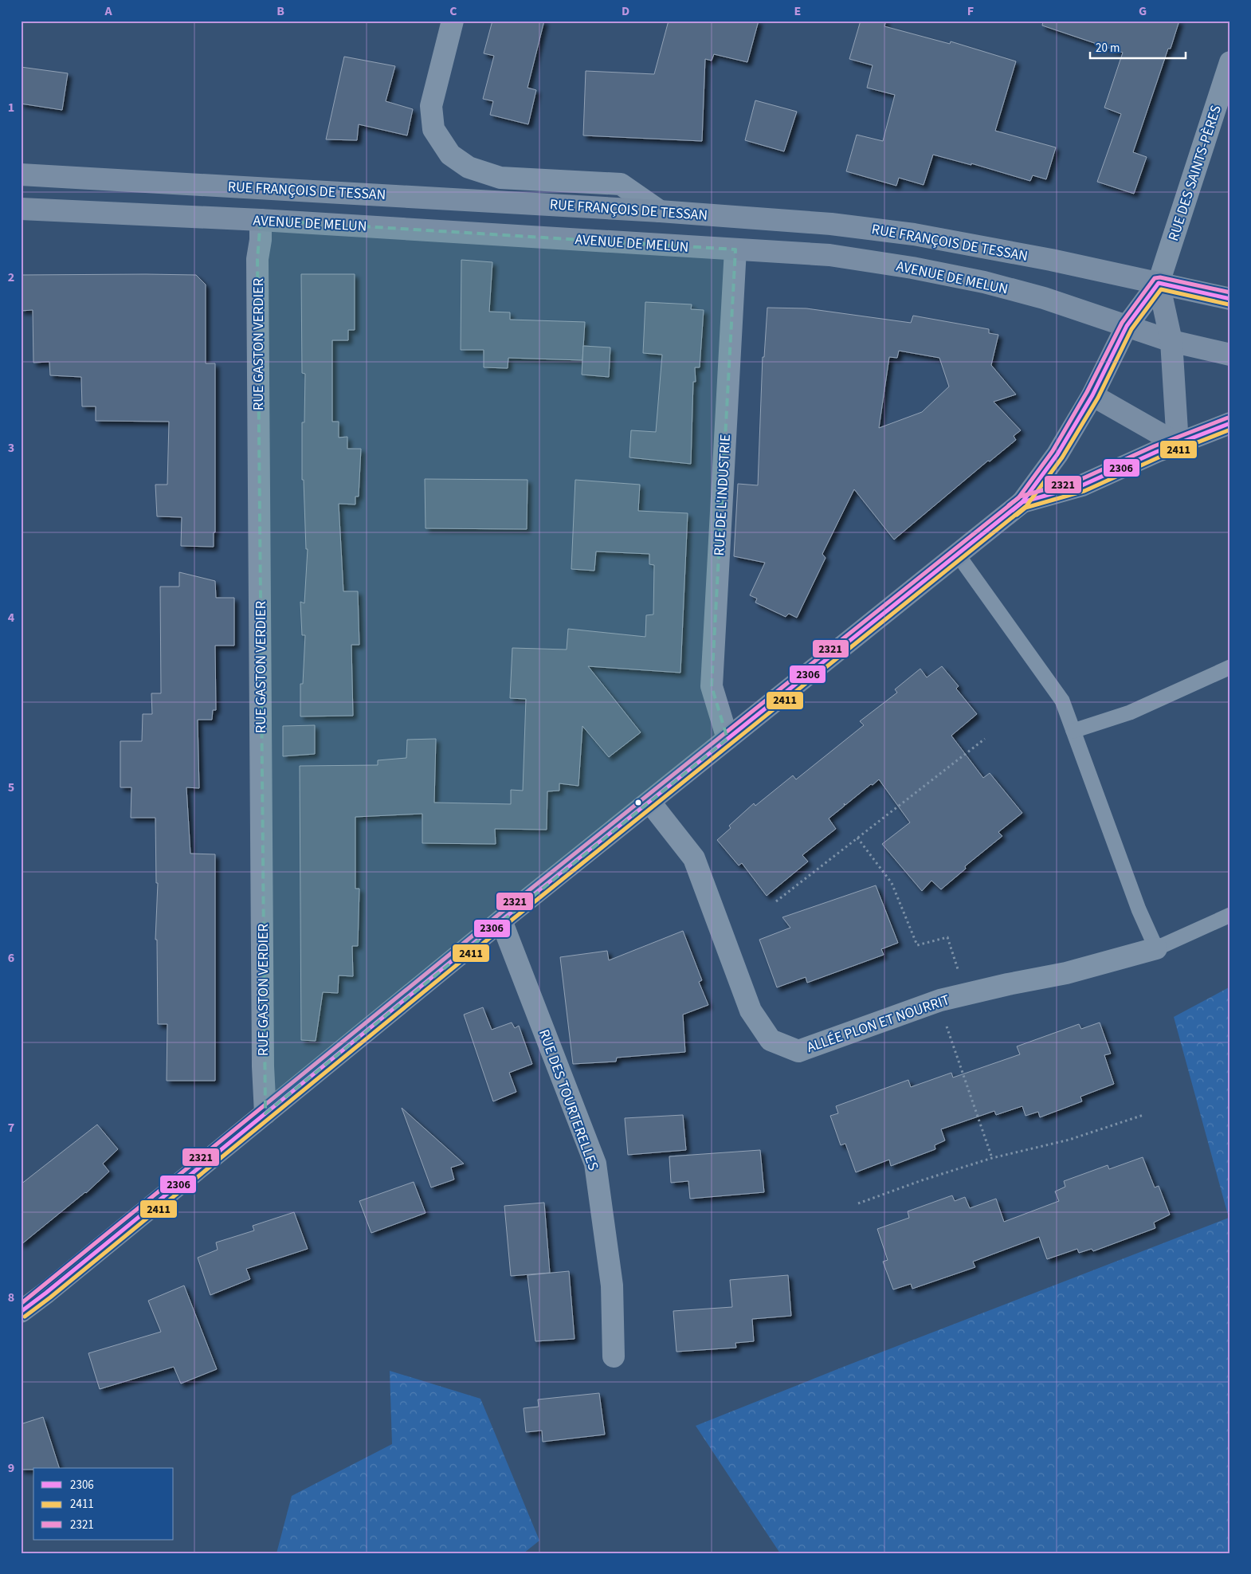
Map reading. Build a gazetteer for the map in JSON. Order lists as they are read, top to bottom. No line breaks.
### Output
{"streets":{"main road":["RUE FRANÇOIS DE TESSAN","AVENUE DE MELUN"],"street":["RUE DES SAINTS-PÈRES","RUE GASTON VERDIER","RUE DE L'INDUSTRIE","ALLÉE PLON ET NOURRIT","RUE DES TOURTERELLES"]},"crossings":[["RUE DES SAINTS-PÈRES","RUE FRANÇOIS DE TESSAN"],["AVENUE DE MELUN","RUE GASTON VERDIER"],["AVENUE DE MELUN","RUE DE L'INDUSTRIE"]],"lines":["transit line 2321","transit line 2306","transit line 2411"],"legend":["2306","2411","2321"],"scale_bar":"20 m","grid":{"columns":["A","B","C","D","E","F","G"],"rows":["1","2","3","4","5","6","7","8","9"]}}
